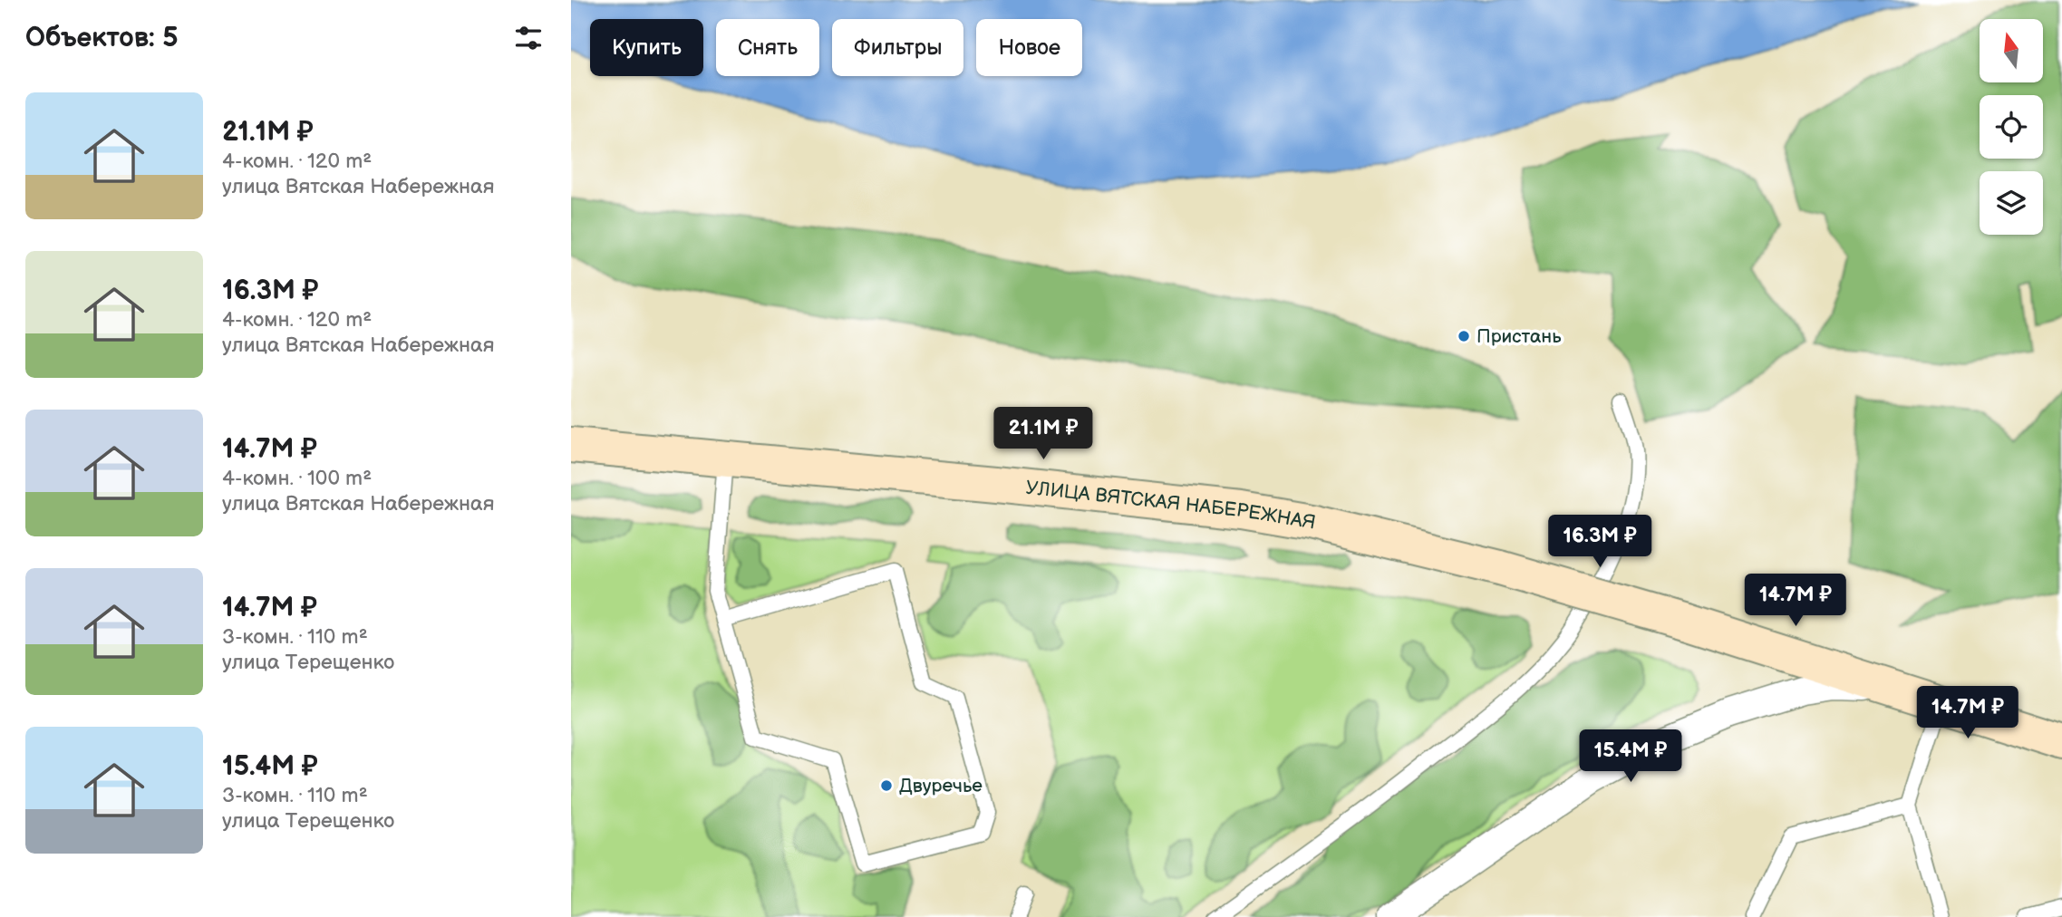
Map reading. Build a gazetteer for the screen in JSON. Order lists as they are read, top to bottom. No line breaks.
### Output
{"streets":{"street":["УЛИЦА ВЯТСКАЯ НАБЕРЕЖНАЯ"]},"places":["Пристань","Двуречье"],"north":"top","page":{"heading":"Объектов: 5","chip":["Купить","Снять","Фильтры","Новое"],"list":[{"name":"21.1M ₽","note":"4-комн. · 120 m² · улица Вятская Набережная"},{"name":"16.3M ₽","note":"4-комн. · 120 m² · улица Вятская Набережная"},{"name":"14.7M ₽","note":"4-комн. · 100 m² · улица Вятская Набережная"},{"name":"14.7M ₽","note":"3-комн. · 110 m² · улица Терещенко"},{"name":"15.4M ₽","note":"3-комн. · 110 m² · улица Терещенко"}],"price":["21.1M ₽","16.3M ₽","14.7M ₽","14.7M ₽","15.4M ₽"]}}
